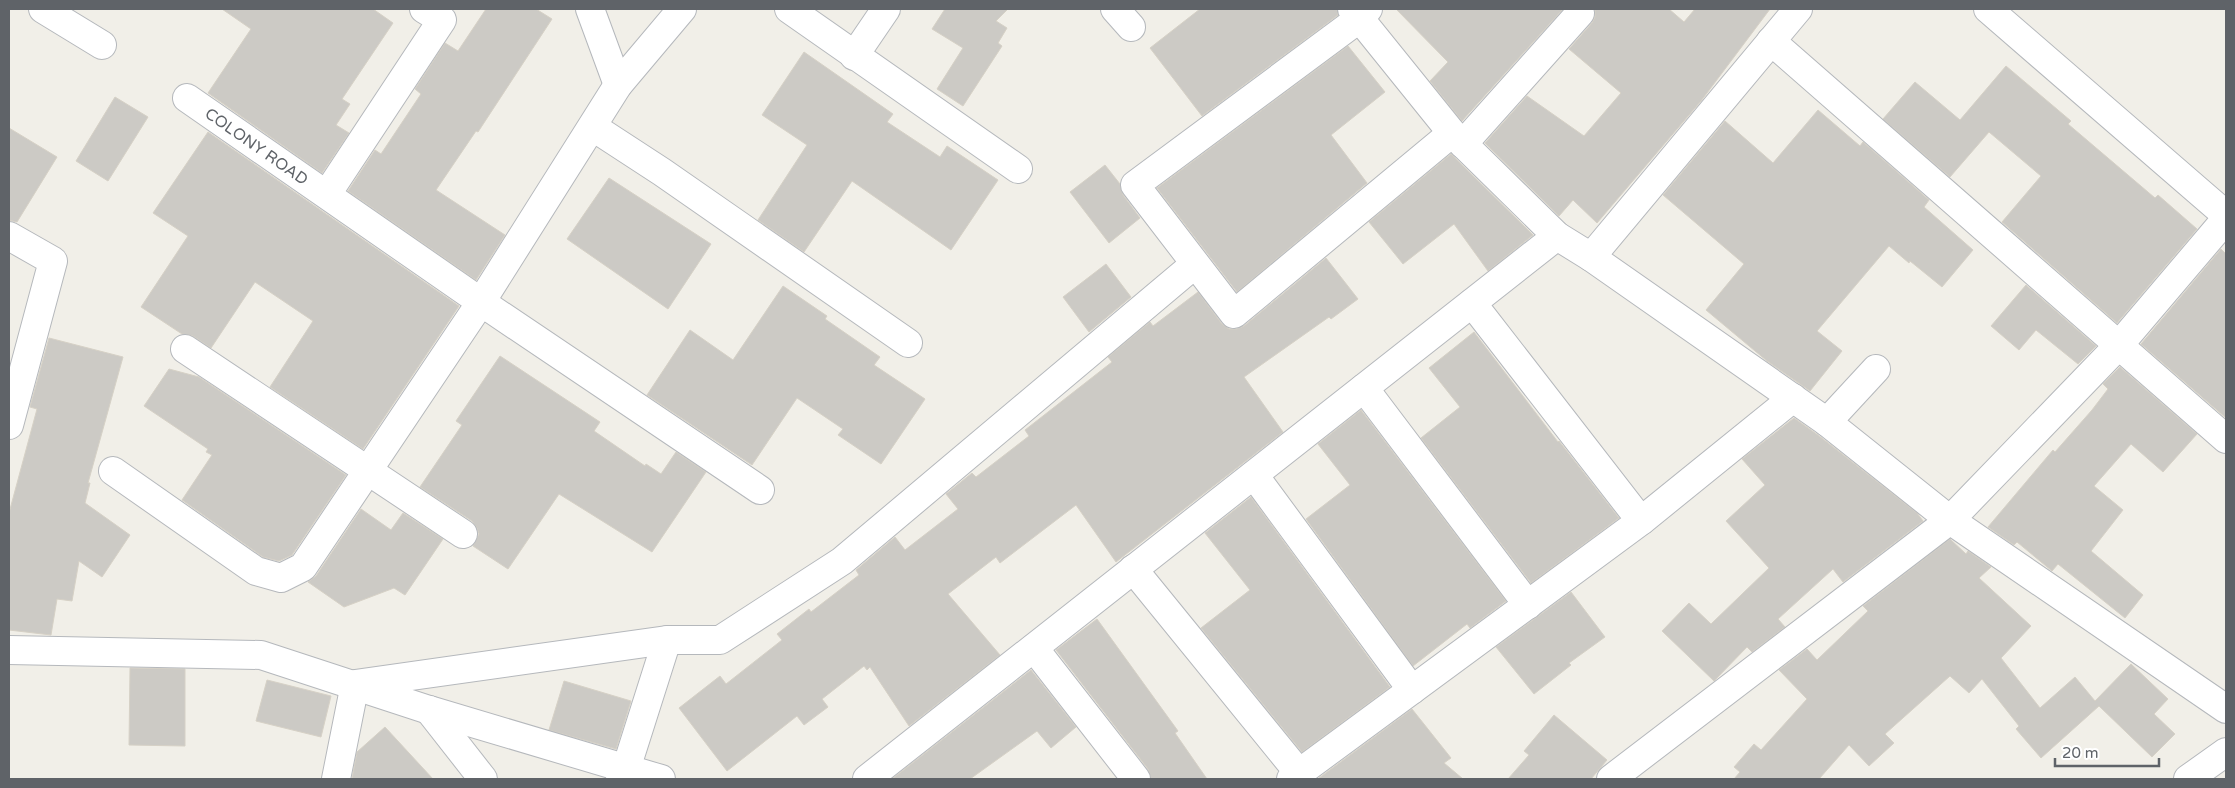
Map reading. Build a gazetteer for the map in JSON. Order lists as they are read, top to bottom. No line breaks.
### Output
{"streets":{"street":["COLONY ROAD"]},"scale_bar":"20 m"}
